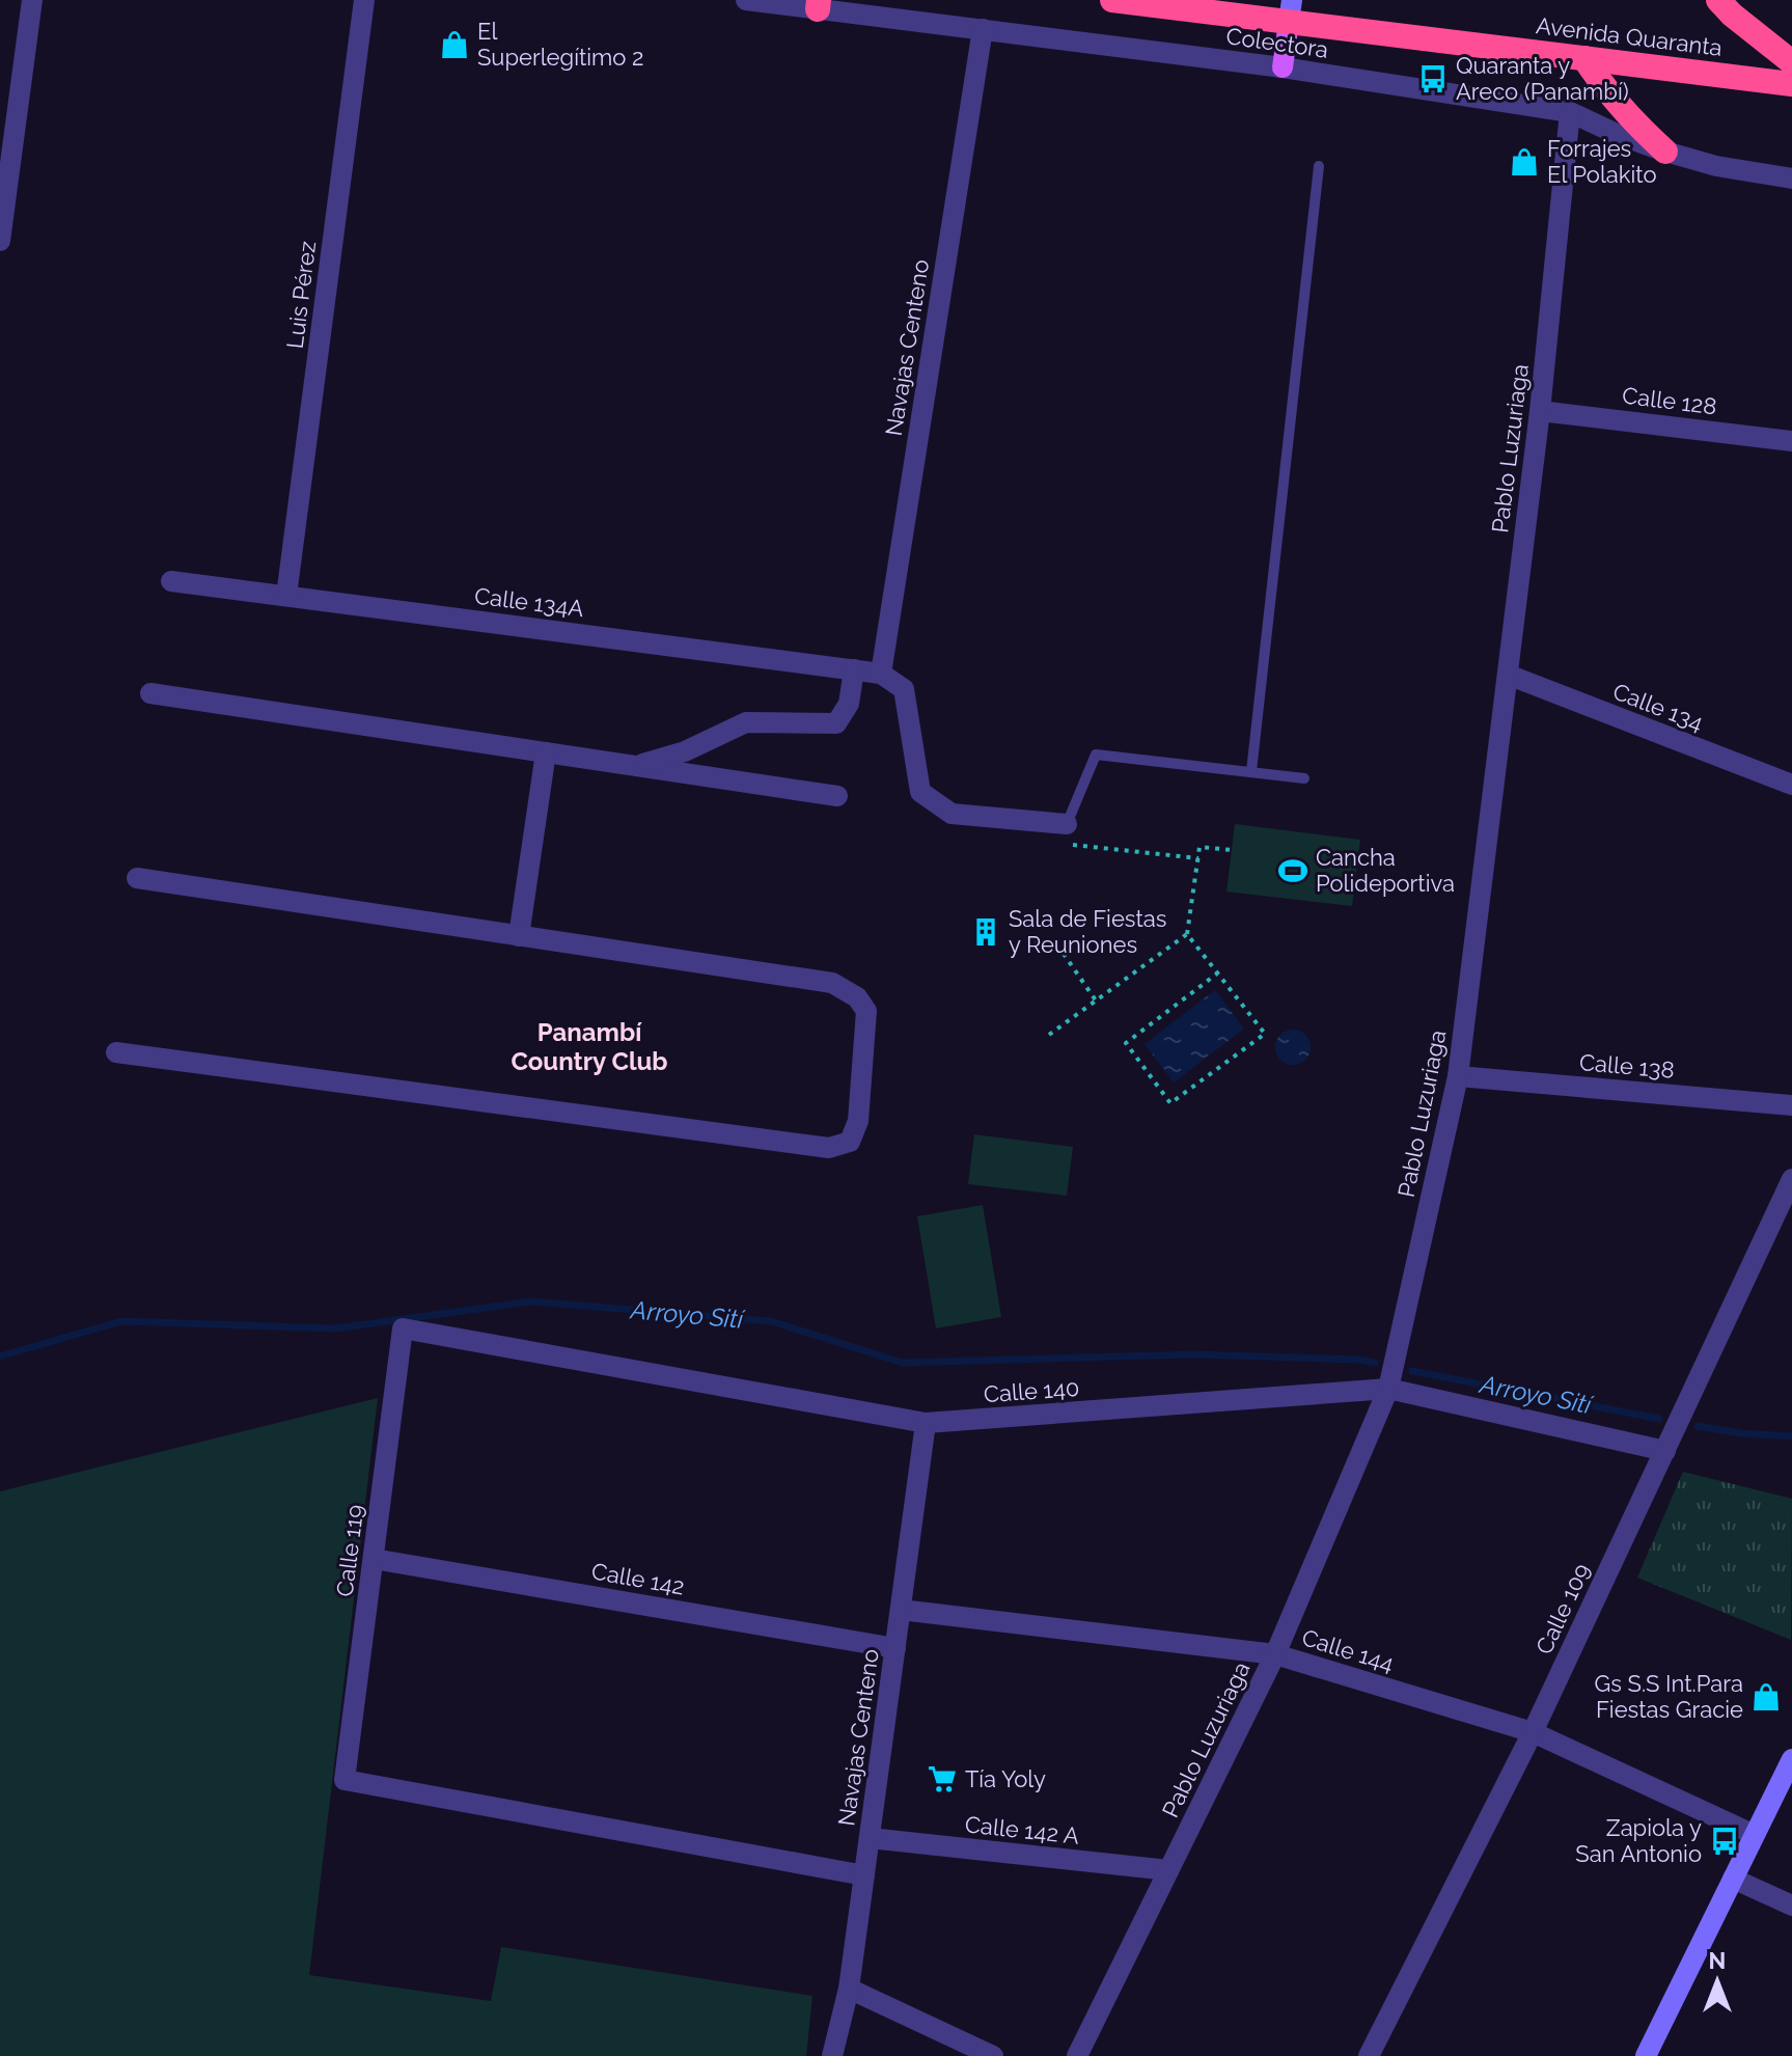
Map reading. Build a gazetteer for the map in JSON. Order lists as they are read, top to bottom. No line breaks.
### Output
{"streets":{"highway":["Avenida Quaranta"],"street":["Colectora","Luis Pérez","Navajas Centeno","Calle 128","Pablo Luzuriaga","Calle 134A","Calle 134","Calle 138","Calle 140","Calle 119","Calle 142","Calle 109","Calle 144","Calle 142 A"]},"crossings":[["Colectora","Navajas Centeno"],["Colectora","Pablo Luzuriaga"],["Luis Pérez","Calle 134A"],["Navajas Centeno","Calle 134A"],["Navajas Centeno","Calle 140"],["Navajas Centeno","Calle 119"],["Navajas Centeno","Calle 142"],["Navajas Centeno","Calle 144"],["Navajas Centeno","Calle 142 A"],["Calle 128","Pablo Luzuriaga"],["Pablo Luzuriaga","Calle 134"],["Pablo Luzuriaga","Calle 138"],["Pablo Luzuriaga","Calle 140"],["Pablo Luzuriaga","Calle 144"],["Pablo Luzuriaga","Calle 142 A"],["Calle 140","Calle 119"],["Calle 140","Calle 109"],["Calle 119","Calle 142"],["Calle 109","Calle 144"]],"districts":["Panambí Country Club"],"water":["Arroyo Sití"],"places":{"shop":["El Superlegítimo 2","Forrajes El Polakito","Gs S.S Int.Para Fiestas Gracie"],"bus stop":["Quaranta y Areco (Panambí)","Zapiola y San Antonio"],"sports":["Cancha Polideportiva"],"building":["Sala de Fiestas y Reuniones"],"supermarket":["Tía Yoly"]},"north":"top"}
